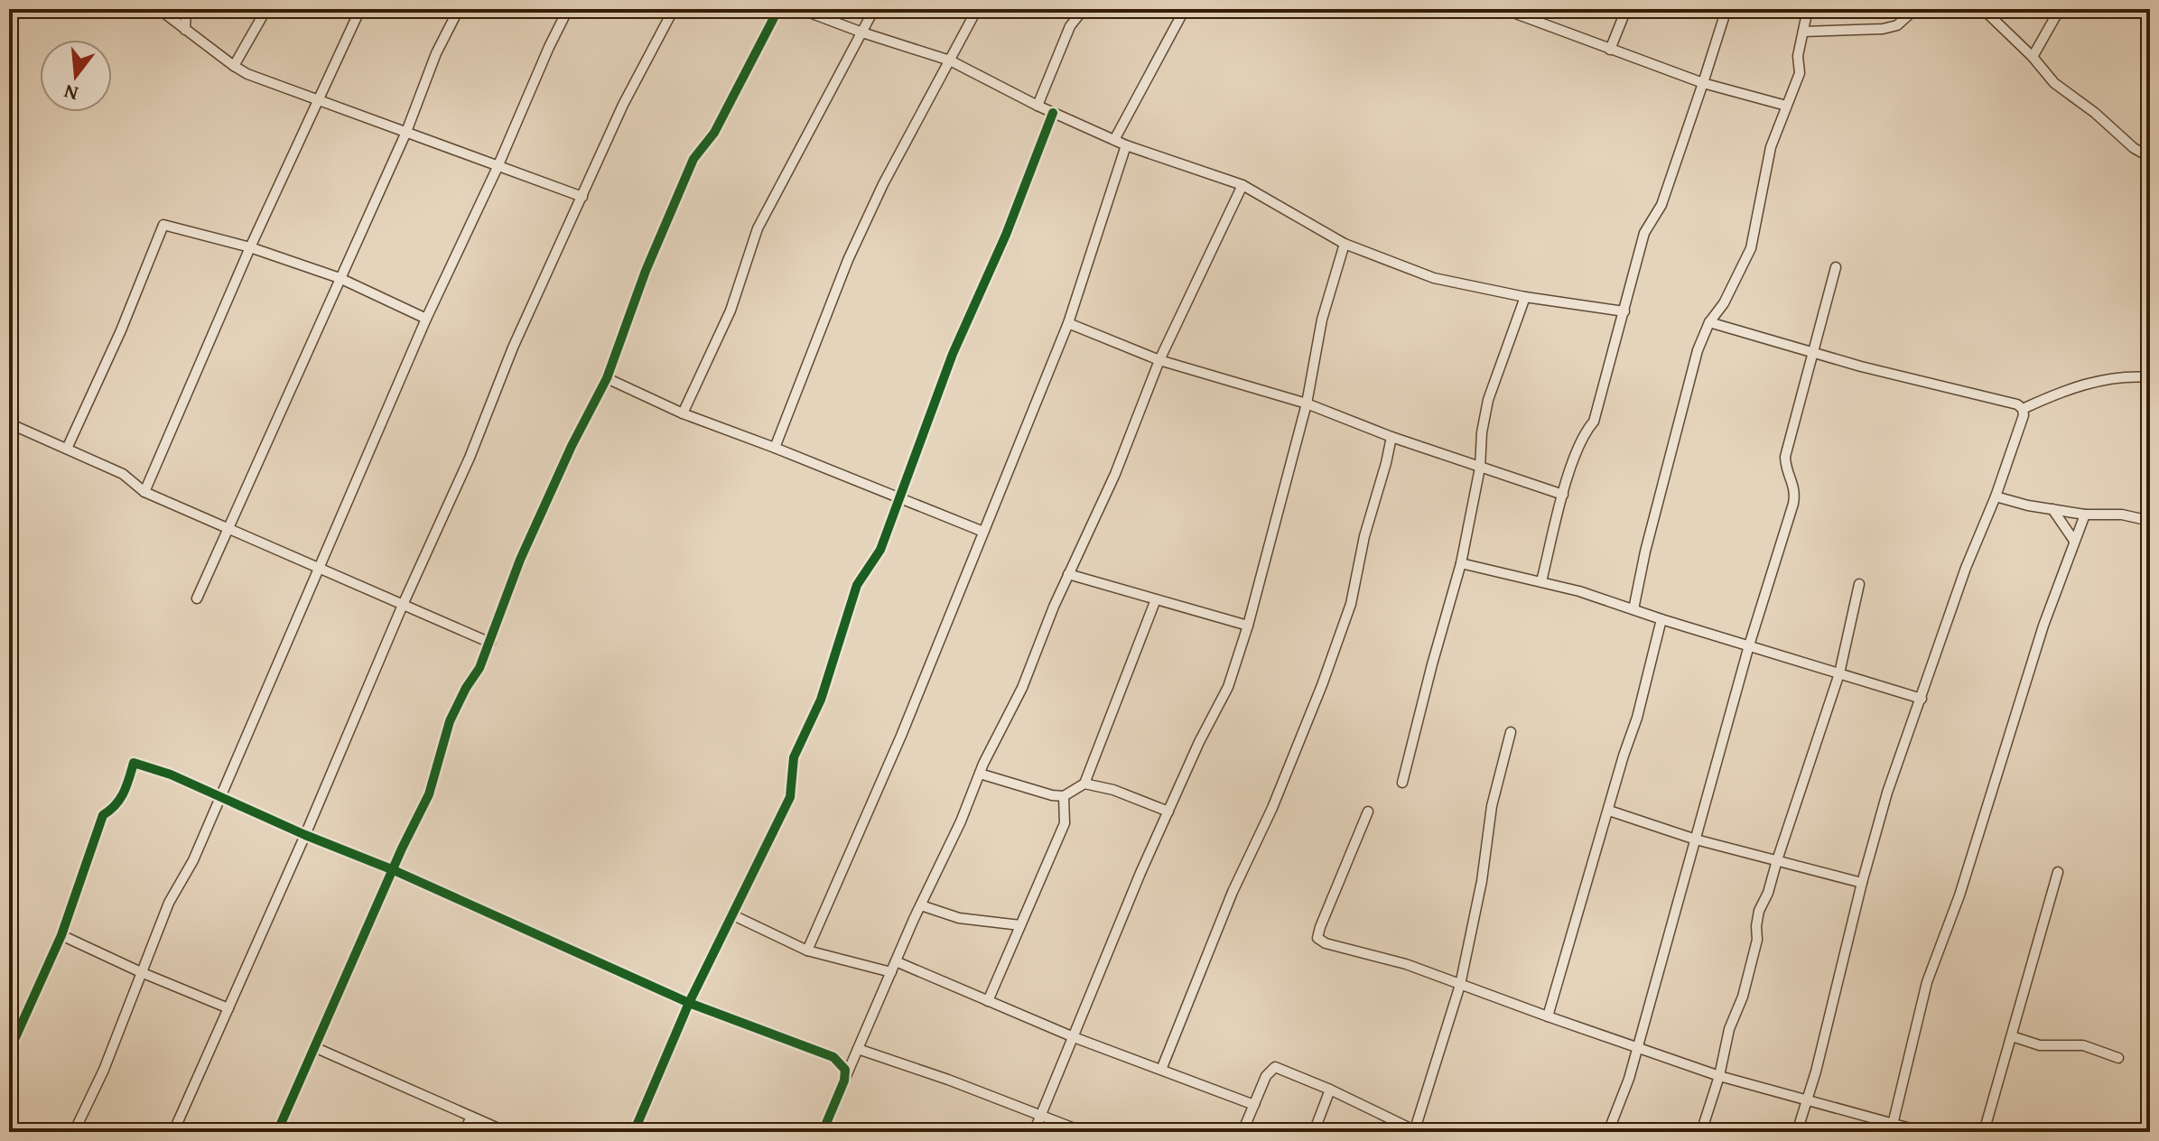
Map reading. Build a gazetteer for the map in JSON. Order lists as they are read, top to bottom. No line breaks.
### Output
{"north":"bottom"}
